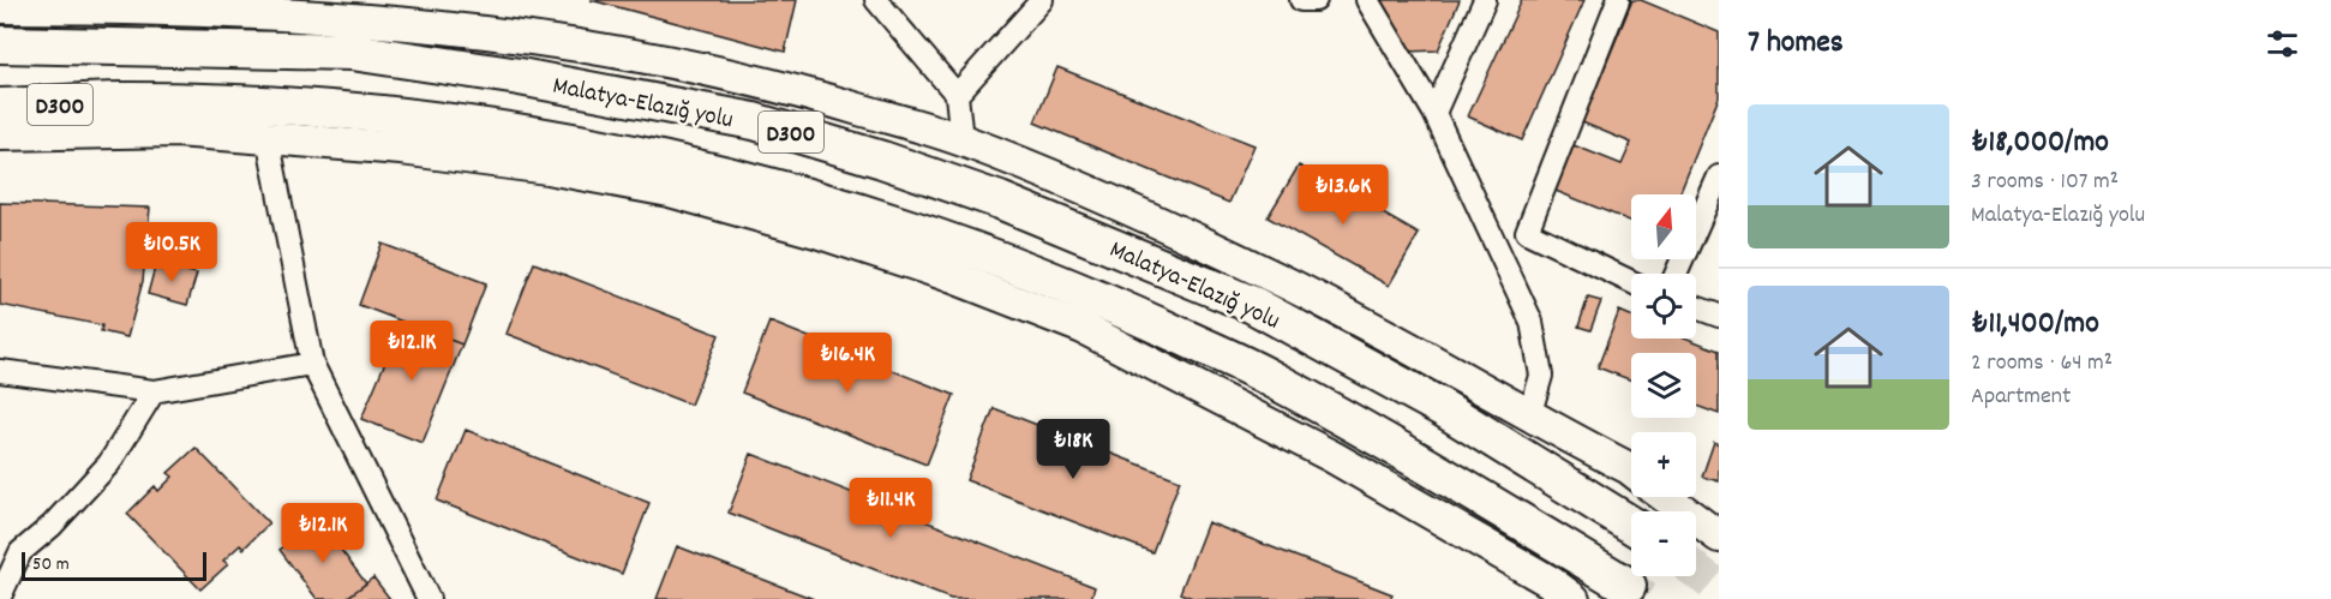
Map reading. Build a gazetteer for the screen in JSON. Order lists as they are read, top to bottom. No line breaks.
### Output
{"streets":{"highway":["Malatya-Elazığ yolu","D300"]},"scale_bar":"50 m","north":"top","page":{"heading":"7 homes","list":[{"name":"₺18,000/mo","note":"3 rooms · 107 m² · Malatya-Elazığ yolu"},{"name":"₺11,400/mo","note":"2 rooms · 64 m² · Apartment"}],"price":["₺13.6K","₺10.5K","₺12.1K","₺16.4K","₺18K","₺11.4K","₺12.1K"],"map_buttons":["+","−"],"scale":"50 m"}}
